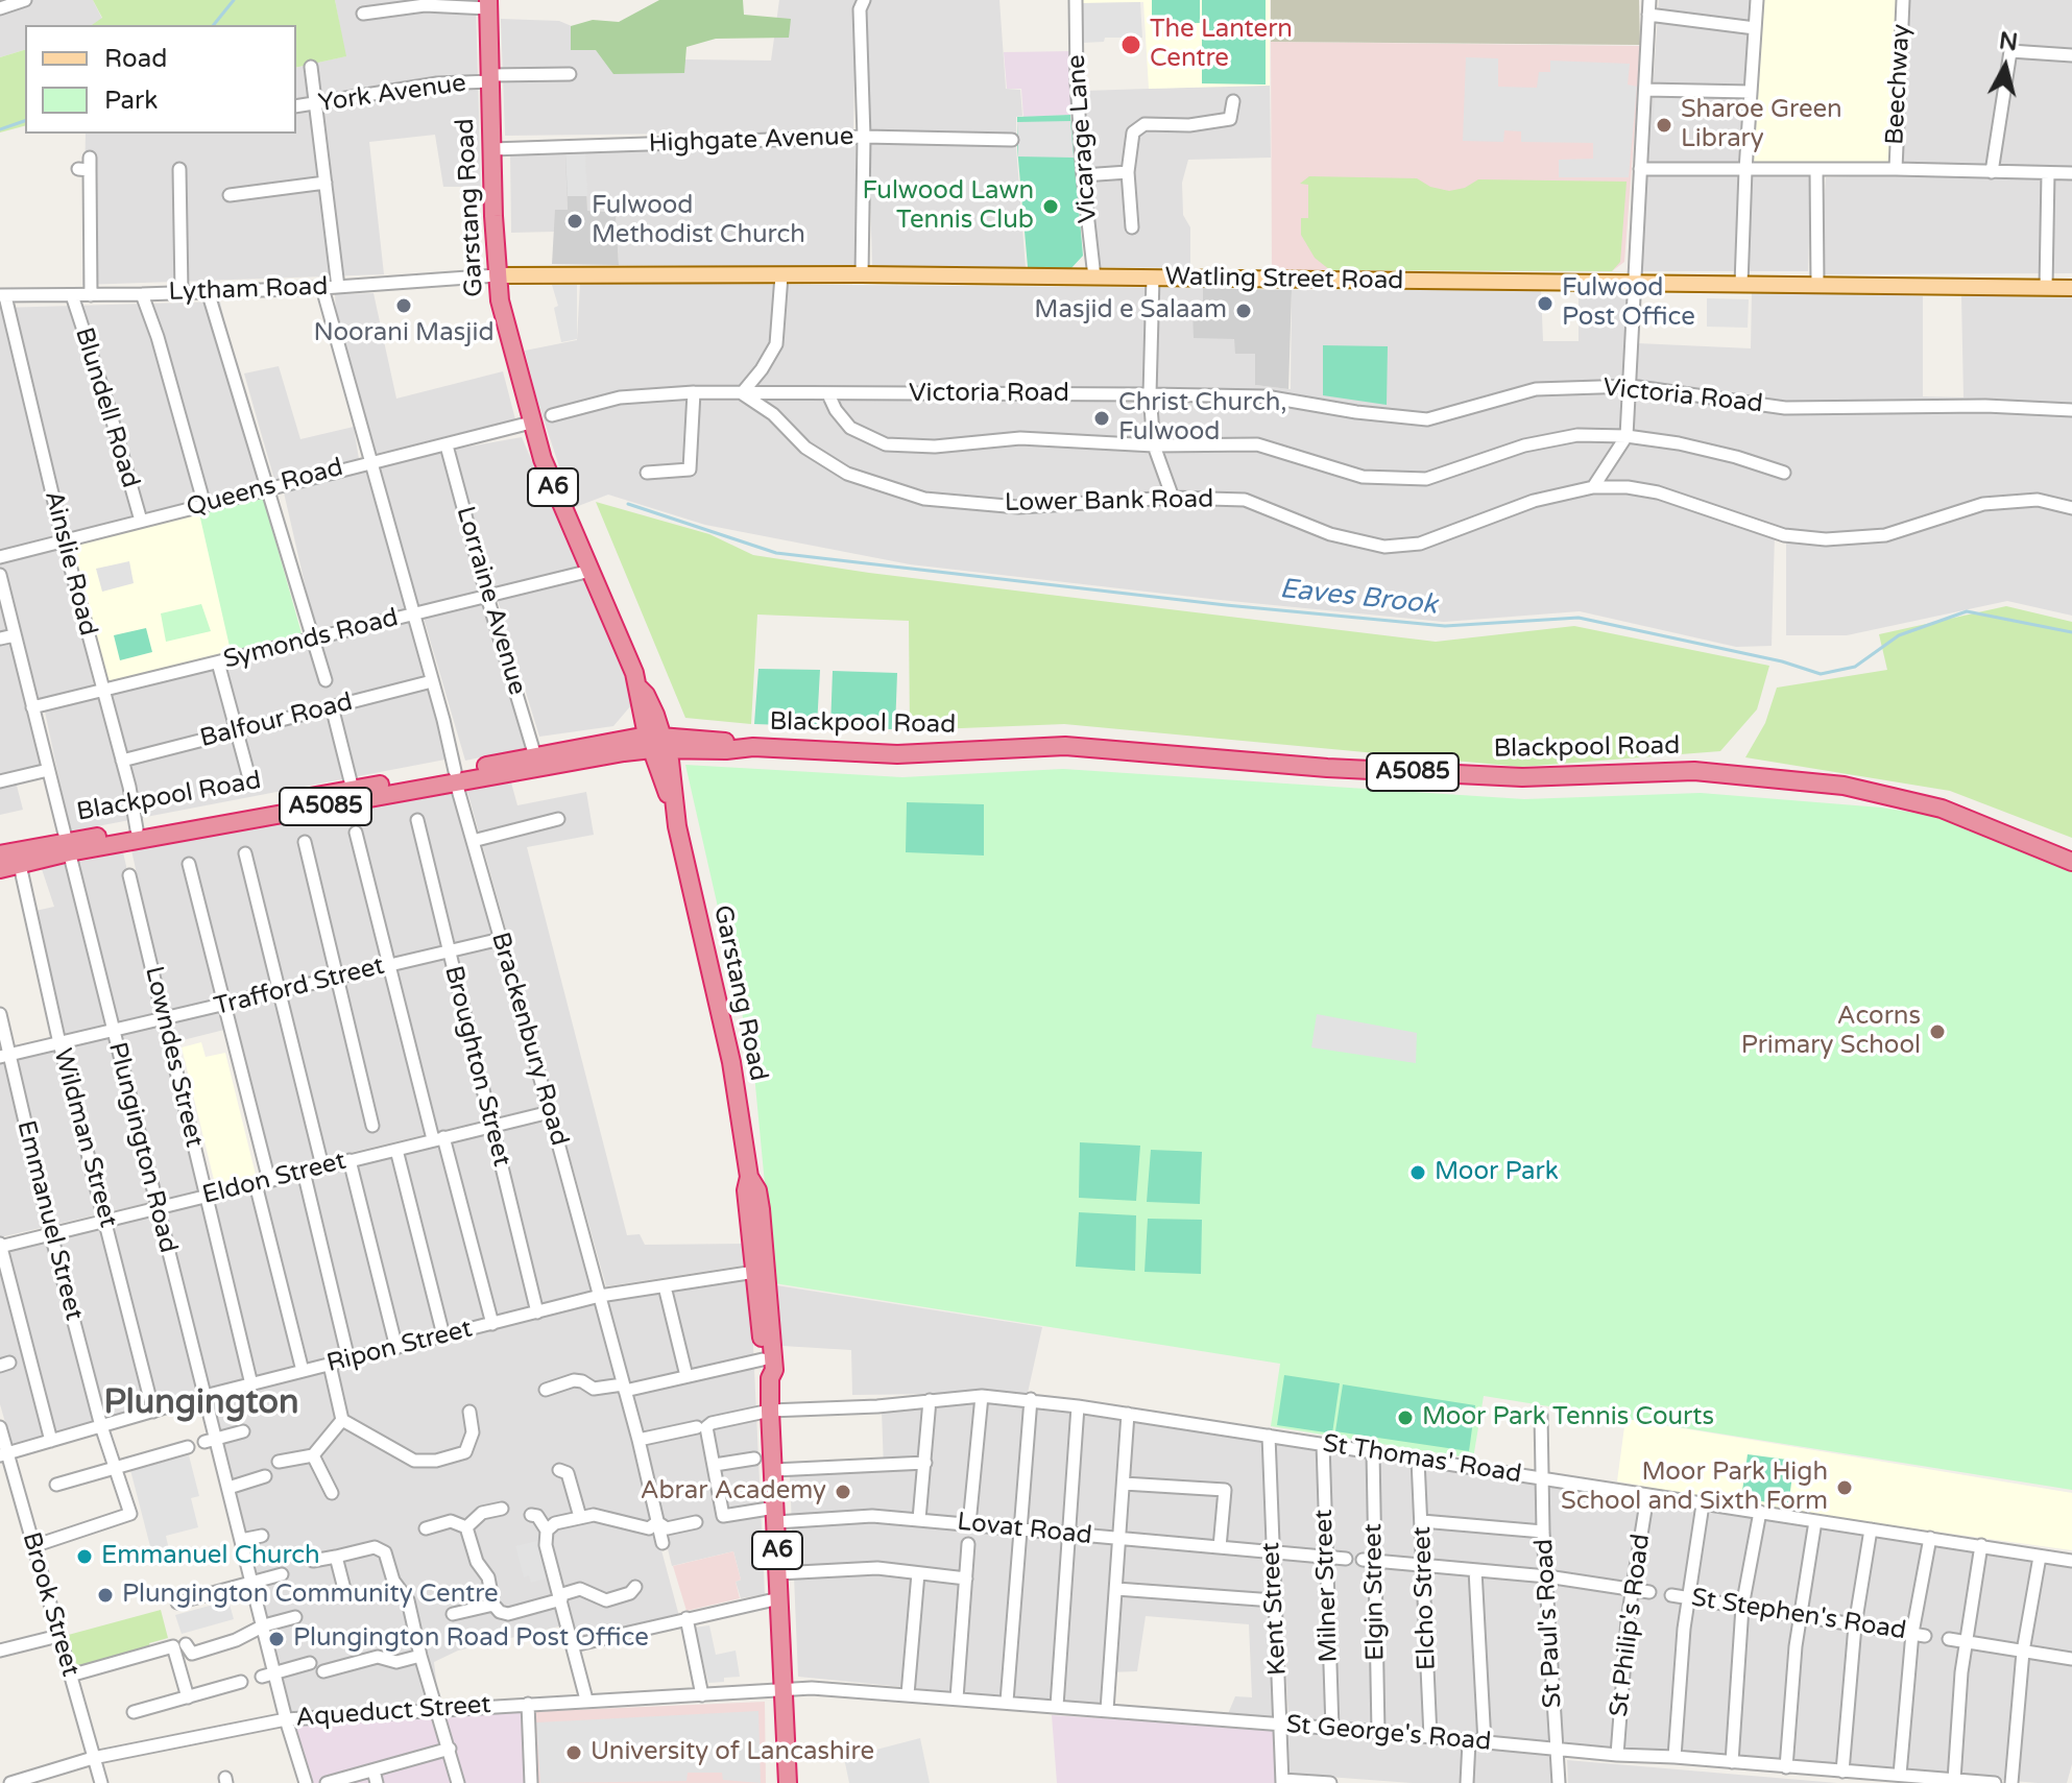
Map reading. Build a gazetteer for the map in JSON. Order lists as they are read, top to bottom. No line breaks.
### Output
{"streets":{"highway":["Garstang Road","A6","Blackpool Road","A5085"],"main road":["Watling Street Road"],"street":["Beechway","York Avenue","Vicarage Lane","Highgate Avenue","Lytham Road","Victoria Road","Blundell Road","Queens Road","Lower Bank Road","Ainslie Road","Lorraine Avenue","Symonds Road","Balfour Road","Trafford Street","Brackenbury Road","Lowndes Street","Broughton Street","Wildman Street","Plungington Road","Eldon Street","Emmanuel Street","Ripon Street","St Thomas' Road","Lovat Road","Milner Street","Elgin Street","Elcho Street","Brook Street","Kent Street","St Stephen's Road","St Paul's Road","St Philip's Road","Aqueduct Street","St George's Road"]},"crossings":[["York Avenue","Garstang Road"],["Vicarage Lane","Watling Street Road"],["Highgate Avenue","Garstang Road"],["Garstang Road","Watling Street Road"],["Garstang Road","Lytham Road"],["Garstang Road","A6"],["Garstang Road","Queens Road"],["Garstang Road","Symonds Road"],["Garstang Road","Blackpool Road"],["Garstang Road","Ripon Street"],["Garstang Road","St Thomas' Road"],["Garstang Road","Lovat Road"],["Garstang Road","Aqueduct Street"],["Garstang Road","St George's Road"],["Watling Street Road","Lytham Road"],["Lytham Road","Blundell Road"],["Lytham Road","Ainslie Road"],["Lytham Road","Brackenbury Road"],["Victoria Road","Lower Bank Road"],["Blundell Road","Queens Road"],["A6","Aqueduct Street"],["A6","St George's Road"],["Queens Road","Ainslie Road"],["Queens Road","Lorraine Avenue"],["Queens Road","Brackenbury Road"],["Ainslie Road","Symonds Road"],["Ainslie Road","Balfour Road"],["Ainslie Road","Blackpool Road"],["Lorraine Avenue","Symonds Road"],["Lorraine Avenue","Blackpool Road"],["Symonds Road","Brackenbury Road"],["Symonds Road","Plungington Road"],["Balfour Road","Brackenbury Road"],["Blackpool Road","Brackenbury Road"],["Blackpool Road","Wildman Street"],["Blackpool Road","Plungington Road"],["Trafford Street","Brackenbury Road"],["Trafford Street","Lowndes Street"],["Trafford Street","Broughton Street"],["Trafford Street","Wildman Street"],["Trafford Street","Plungington Road"],["Trafford Street","Emmanuel Street"],["Brackenbury Road","Eldon Street"],["Brackenbury Road","Ripon Street"],["Brackenbury Road","St Thomas' Road"],["Lowndes Street","Eldon Street"],["Lowndes Street","Ripon Street"],["Broughton Street","Eldon Street"],["Broughton Street","Ripon Street"],["Wildman Street","Eldon Street"],["Wildman Street","Ripon Street"],["Plungington Road","Eldon Street"],["Plungington Road","Ripon Street"],["Plungington Road","Aqueduct Street"],["Eldon Street","Emmanuel Street"],["Emmanuel Street","Ripon Street"],["Emmanuel Street","Brook Street"],["Ripon Street","Brook Street"],["St Thomas' Road","Milner Street"],["St Thomas' Road","Elgin Street"],["St Thomas' Road","Elcho Street"],["St Thomas' Road","Kent Street"],["St Thomas' Road","St Paul's Road"],["St Thomas' Road","St Philip's Road"],["Lovat Road","Milner Street"],["Lovat Road","Kent Street"],["Milner Street","St George's Road"],["Elgin Street","St George's Road"],["Elcho Street","St George's Road"],["Brook Street","Aqueduct Street"],["Kent Street","St George's Road"],["St Paul's Road","St George's Road"],["St Philip's Road","St George's Road"],["Aqueduct Street","St George's Road"]],"districts":["Plungington"],"water":["Eaves Brook"],"places":["The Lantern Centre","Sharoe Green Library","Fulwood Lawn Tennis Club","Fulwood Methodist Church","Fulwood Post Office","Noorani Masjid","Masjid e Salaam","Christ Church, Fulwood","Acorns Primary School","Moor Park","Moor Park Tennis Courts","Moor Park High School and Sixth Form","Abrar Academy","Emmanuel Church","Plungington Community Centre","Plungington Road Post Office","University of Lancashire"],"legend":["Road","Park"],"north":"top"}
